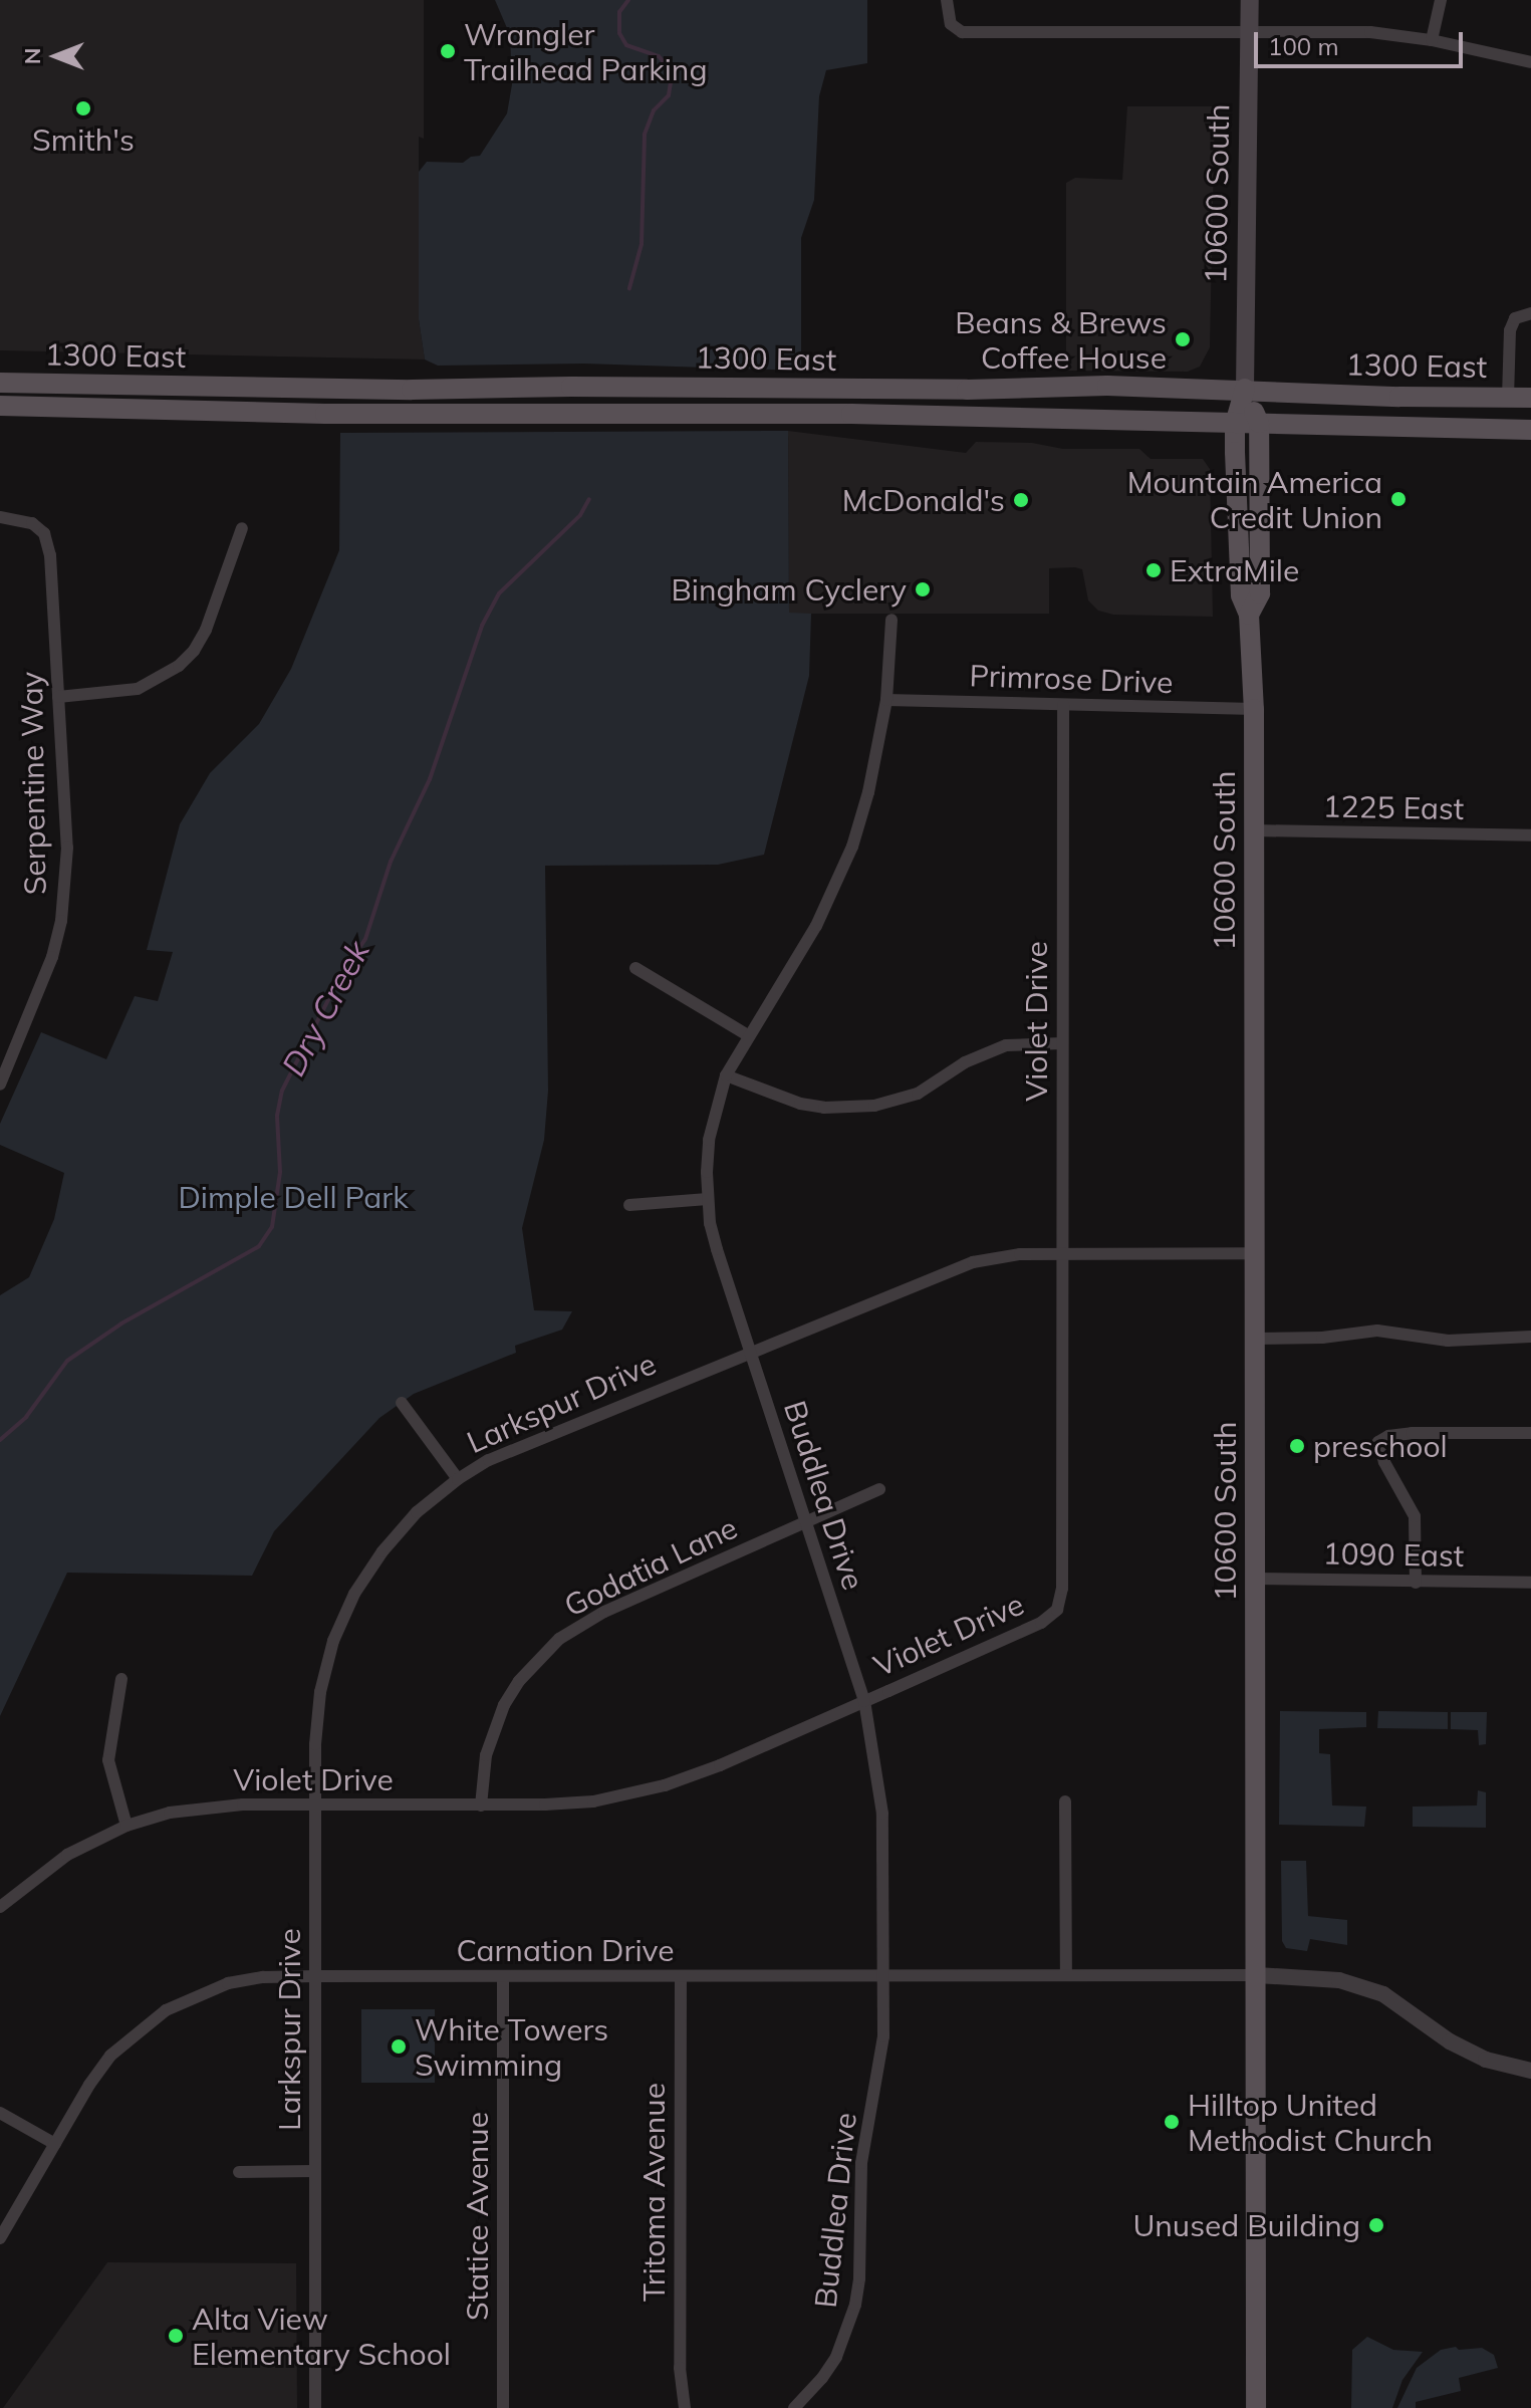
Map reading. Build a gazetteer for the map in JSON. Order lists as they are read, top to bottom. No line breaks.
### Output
{"streets":{"main road":["10600 South","1300 East"],"street":["Primrose Drive","Serpentine Way","1225 East","Violet Drive","Larkspur Drive","Buddlea Drive","1090 East","Godatia Lane","Carnation Drive","Tritoma Avenue","Statice Avenue"]},"crossings":[["10600 South","1300 East"],["10600 South","Primrose Drive"],["10600 South","1225 East"],["10600 South","Larkspur Drive"],["10600 South","1090 East"],["10600 South","Carnation Drive"],["Primrose Drive","Violet Drive"],["Primrose Drive","Buddlea Drive"],["Violet Drive","Larkspur Drive"],["Violet Drive","Buddlea Drive"],["Violet Drive","Godatia Lane"],["Larkspur Drive","Buddlea Drive"],["Larkspur Drive","Carnation Drive"],["Buddlea Drive","Godatia Lane"],["Buddlea Drive","Carnation Drive"],["Carnation Drive","Tritoma Avenue"],["Carnation Drive","Statice Avenue"]],"water":["Dry Creek"],"parks":["Dimple Dell Park"],"places":["Wrangler Trailhead Parking","Smith's","Beans & Brews Coffee House","Mountain America Credit Union","McDonald's","ExtraMile","Bingham Cyclery","preschool","White Towers Swimming","Hilltop United Methodist Church","Unused Building","Alta View Elementary School"],"scale_bar":"100 m","north":"left"}
